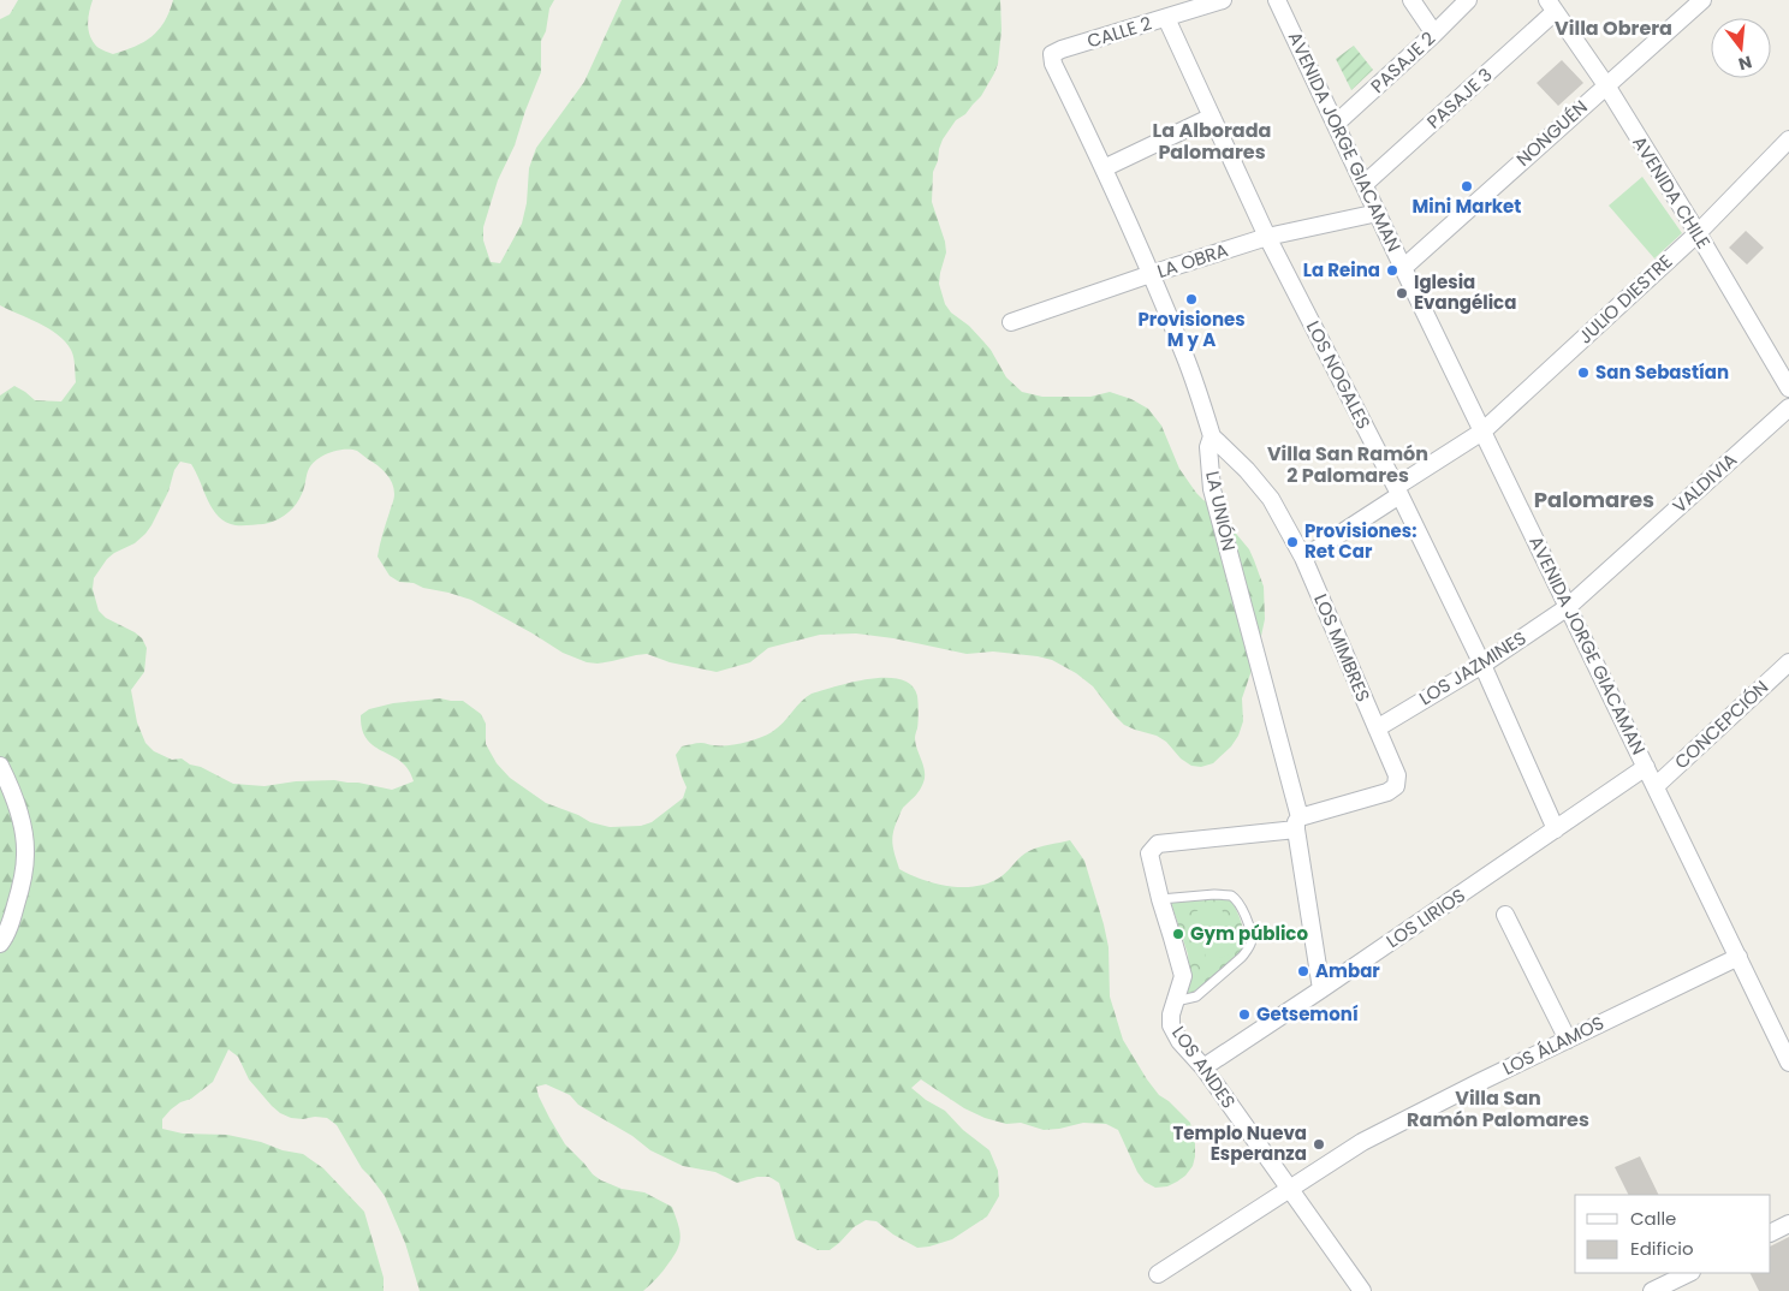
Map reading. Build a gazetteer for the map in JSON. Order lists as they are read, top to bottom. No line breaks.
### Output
{"streets":{"street":["CALLE 2","PASAJE 2","PASAJE 3","NONGUÉN","AVENIDA JORGE GIACAMAN","AVENIDA CHILE","LA OBRA","JULIO DIESTRE","LOS NOGALES","VALDIVIA","LA UNIÓN","LOS MIMBRES","LOS JAZMINES","CONCEPCIÓN","LOS LIRIOS","LOS ÁLAMOS","LOS ANDES"]},"crossings":[["CALLE 2","LOS NOGALES"],["CALLE 2","LA UNIÓN"],["PASAJE 2","AVENIDA JORGE GIACAMAN"],["PASAJE 3","AVENIDA JORGE GIACAMAN"],["PASAJE 3","AVENIDA CHILE"],["NONGUÉN","AVENIDA JORGE GIACAMAN"],["NONGUÉN","AVENIDA CHILE"],["AVENIDA JORGE GIACAMAN","LA OBRA"],["AVENIDA JORGE GIACAMAN","JULIO DIESTRE"],["AVENIDA JORGE GIACAMAN","VALDIVIA"],["AVENIDA JORGE GIACAMAN","LOS JAZMINES"],["AVENIDA JORGE GIACAMAN","CONCEPCIÓN"],["AVENIDA JORGE GIACAMAN","LOS LIRIOS"],["AVENIDA JORGE GIACAMAN","LOS ÁLAMOS"],["AVENIDA CHILE","JULIO DIESTRE"],["LA OBRA","LOS NOGALES"],["LA OBRA","LA UNIÓN"],["JULIO DIESTRE","LOS NOGALES"],["JULIO DIESTRE","LOS MIMBRES"],["LOS NOGALES","LOS JAZMINES"],["LOS NOGALES","LOS LIRIOS"],["VALDIVIA","LOS JAZMINES"],["LA UNIÓN","LOS MIMBRES"],["LA UNIÓN","LOS LIRIOS"],["LA UNIÓN","LOS ANDES"],["LOS MIMBRES","LOS JAZMINES"],["LOS MIMBRES","LOS ANDES"],["LOS LIRIOS","LOS ANDES"],["LOS ÁLAMOS","LOS ANDES"]],"districts":["Villa Obrera","La Alborada Palomares","Villa San Ramón 2 Palomares","Palomares","Villa San Ramón Palomares"],"places":["Mini Market","La Reina","Iglesia Evangélica","Provisiones M y A","San Sebastían","Provisiones: Ret Car","Gym público","Ambar","Getsemoní","Templo Nueva Esperanza"],"legend":["Calle","Edificio"],"north":"bottom"}
